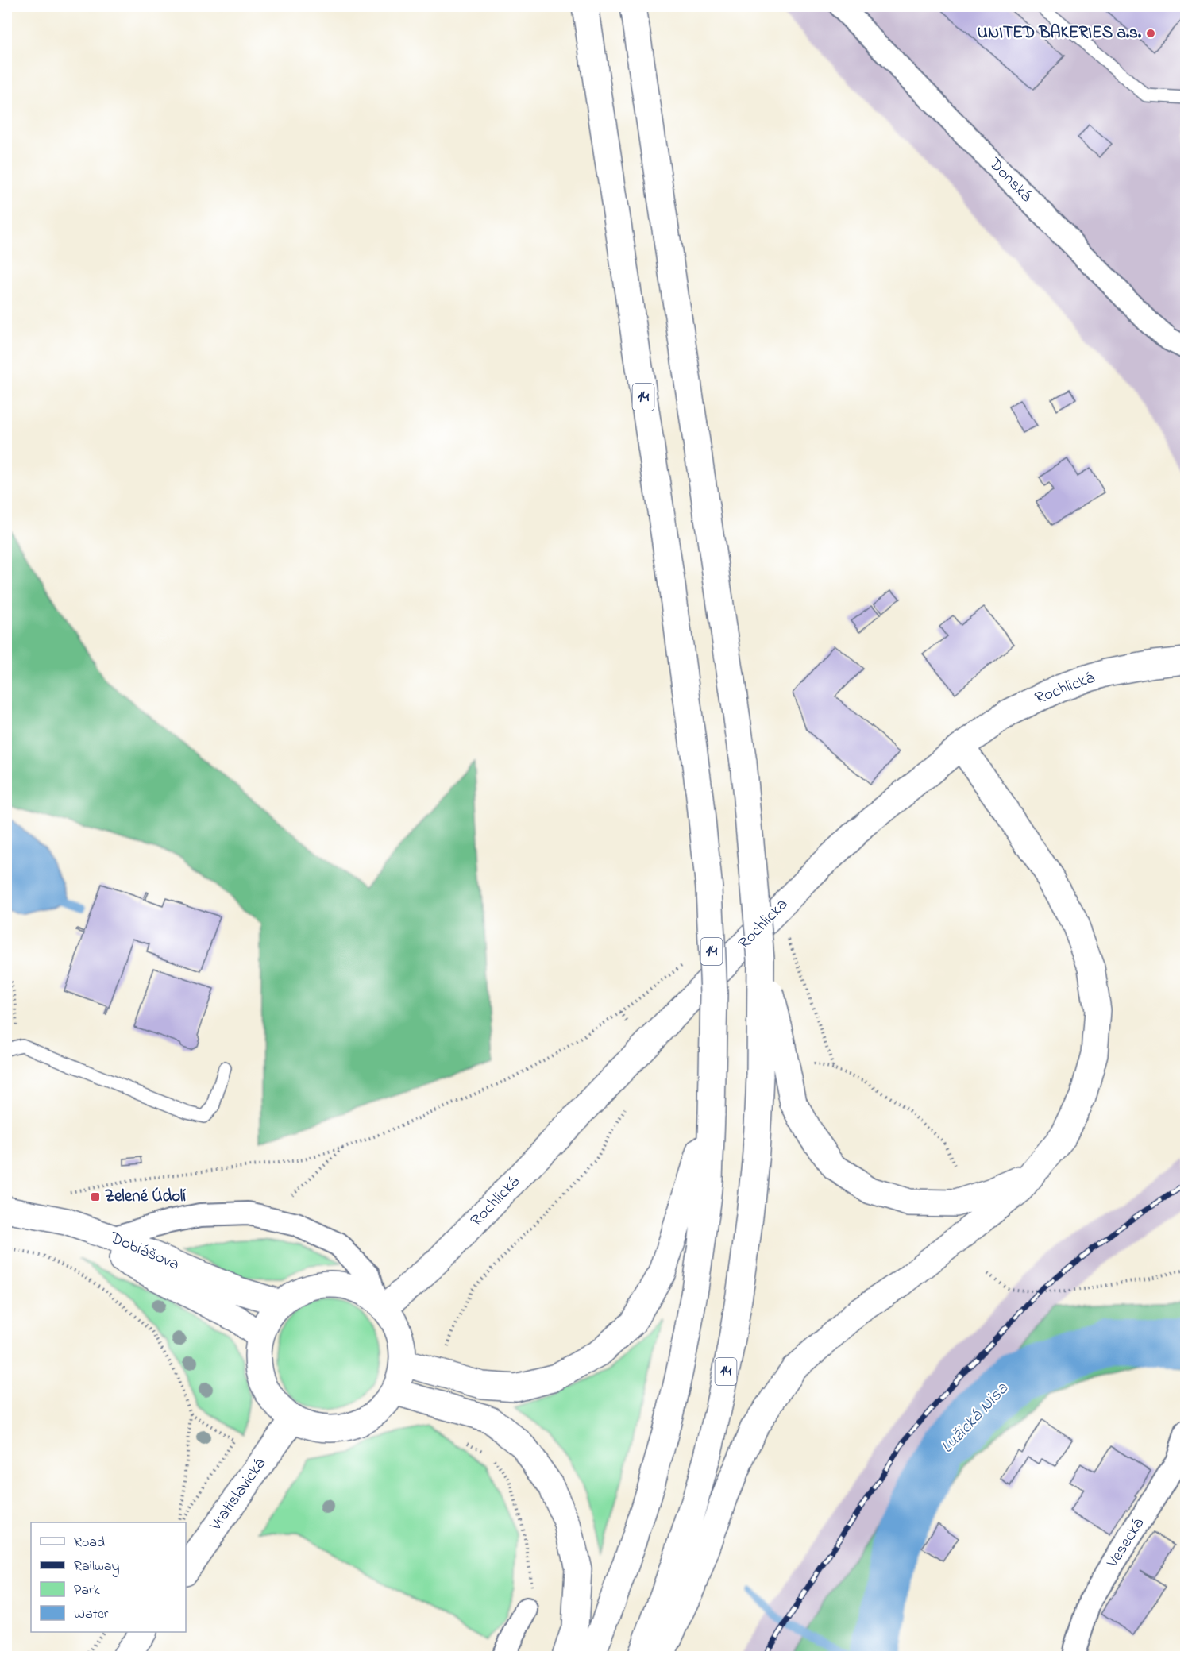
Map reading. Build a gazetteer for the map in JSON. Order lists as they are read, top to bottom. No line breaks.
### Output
{"streets":{"main road":["14","Rochlická","Dobiášova","Vratislavická"],"street":["Donská","Vesecká"]},"crossings":[["Rochlická","Dobiášova"],["Rochlická","Vratislavická"],["Dobiášova","Vratislavická"]],"water":["Lužická Nisa"],"places":{"other":["UNITED BAKERIES a.s."],"transit":["Zelené Údolí"]},"legend":["Road","Railway","Park","Water"]}
